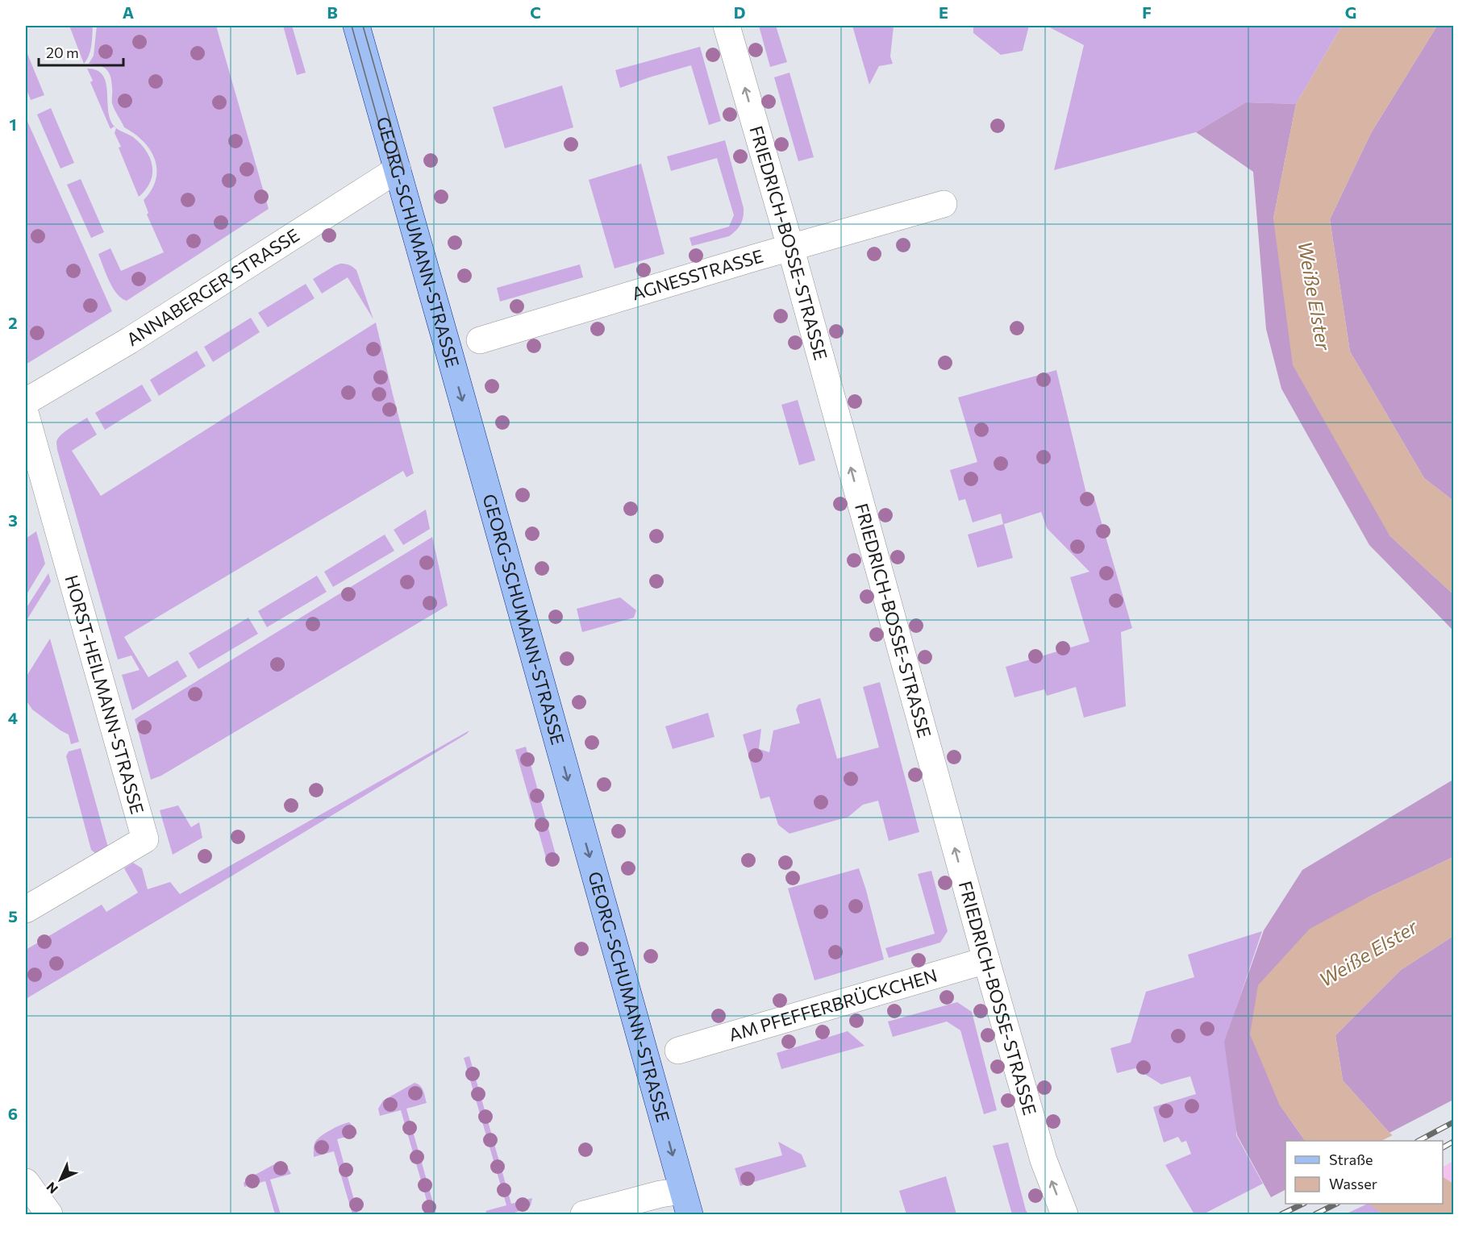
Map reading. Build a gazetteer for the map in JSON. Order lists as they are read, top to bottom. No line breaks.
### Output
{"streets":{"main road":["GEORG-SCHUMANN-STRASSE"],"street":["FRIEDRICH-BOSSE-STRASSE","AGNESSTRASSE","ANNABERGER STRASSE","HORST-HEILMANN-STRASSE","AM PFEFFERBRÜCKCHEN"]},"crossings":[["GEORG-SCHUMANN-STRASSE","ANNABERGER STRASSE"],["FRIEDRICH-BOSSE-STRASSE","AGNESSTRASSE"],["FRIEDRICH-BOSSE-STRASSE","AM PFEFFERBRÜCKCHEN"]],"one_way":["GEORG-SCHUMANN-STRASSE","FRIEDRICH-BOSSE-STRASSE"],"water":["Weiße Elster"],"legend":["Straße","Wasser"],"scale_bar":"20 m","north":"bottom left","grid":{"columns":["A","B","C","D","E","F","G"],"rows":["1","2","3","4","5","6"]}}
